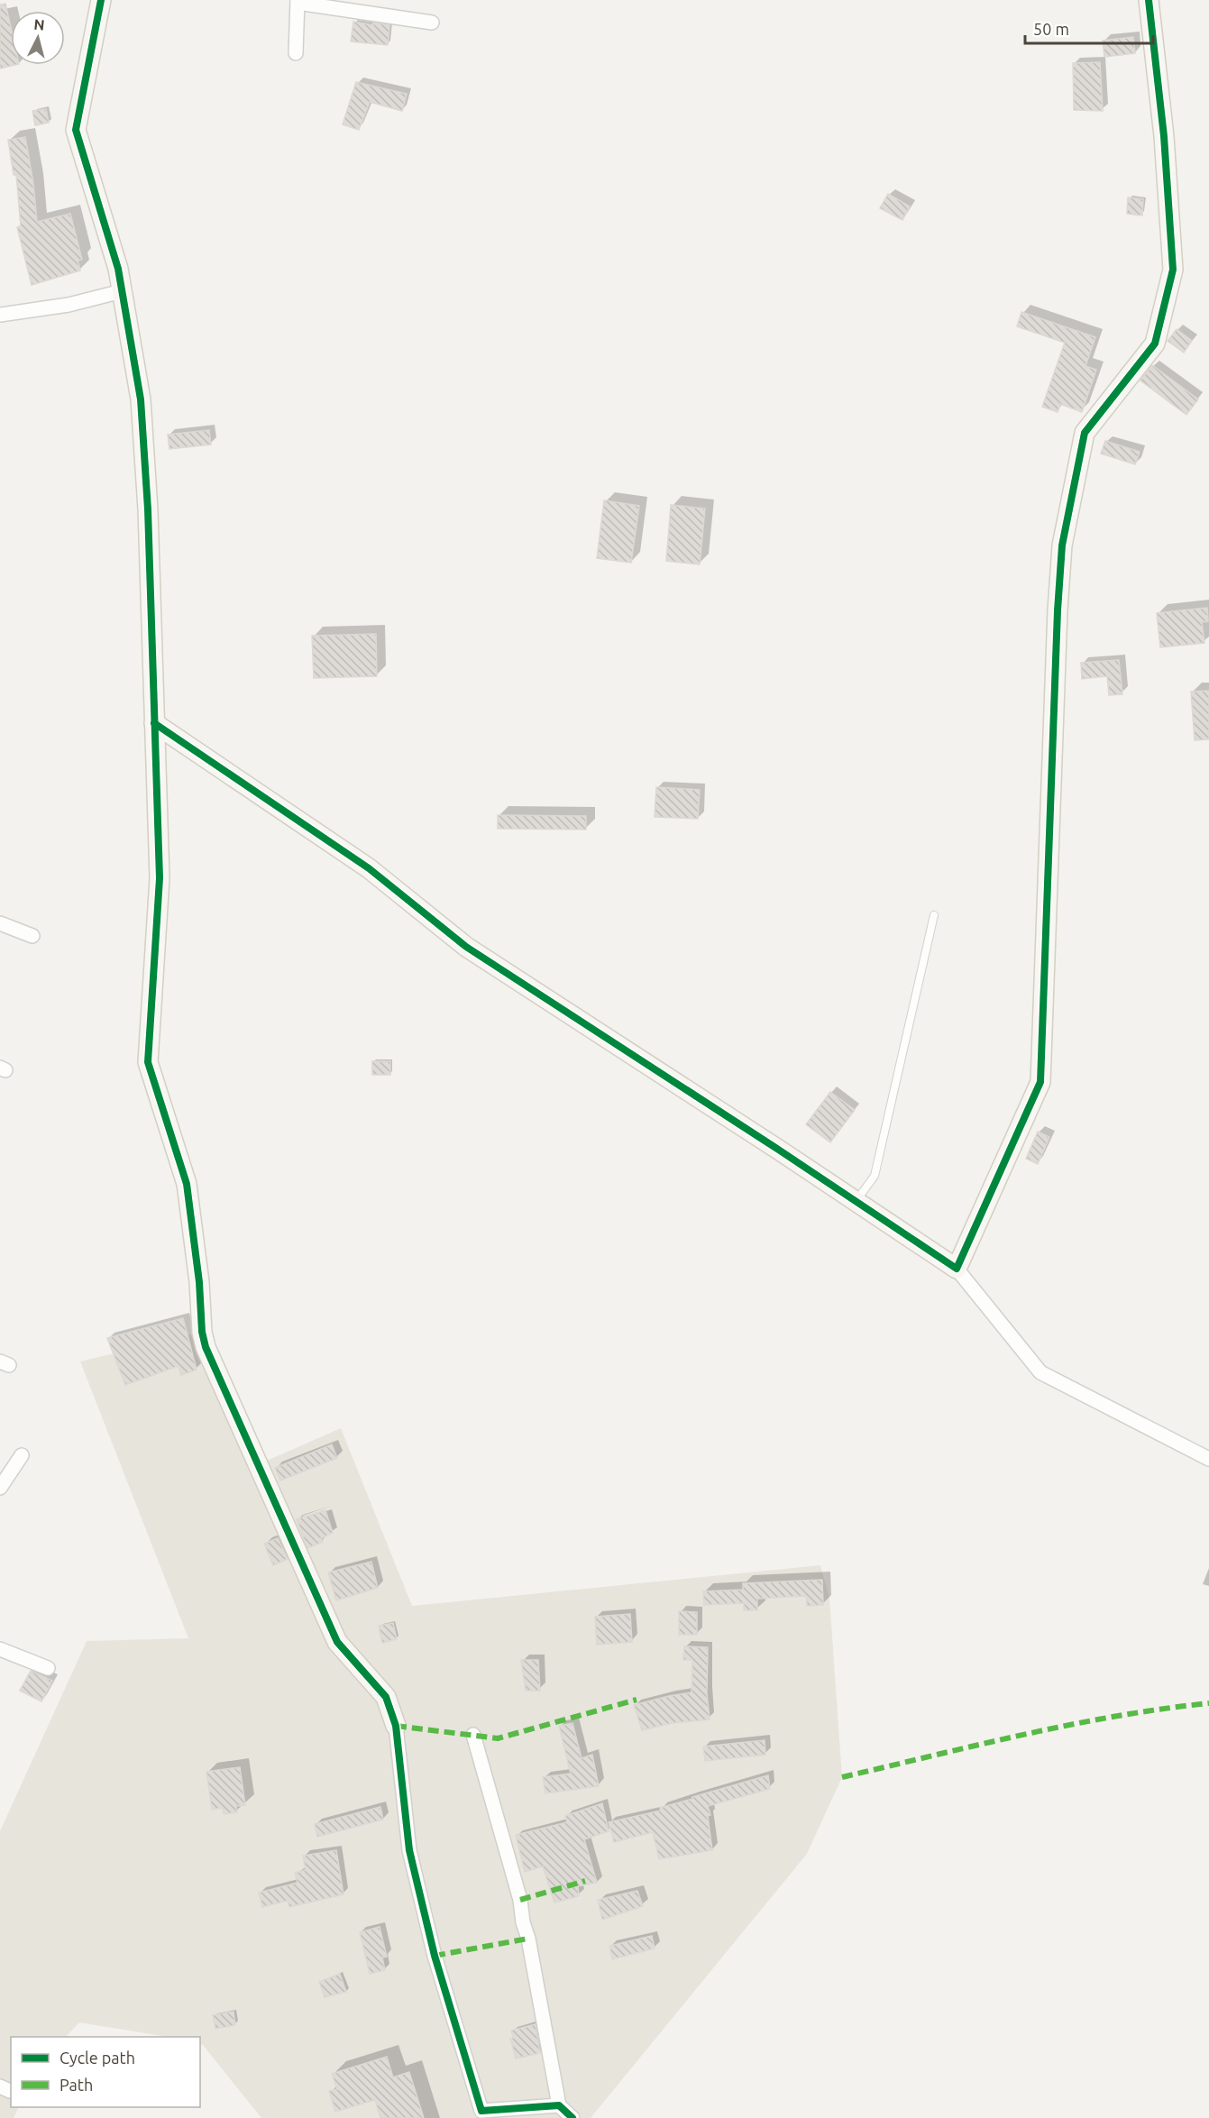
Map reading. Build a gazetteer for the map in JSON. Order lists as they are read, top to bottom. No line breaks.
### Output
{"legend":["Cycle path","Path"],"scale_bar":"50 m","north":"top"}
